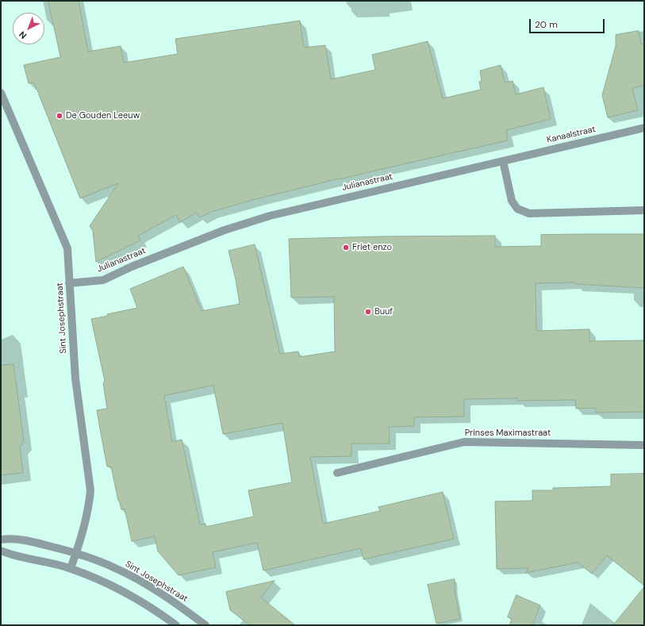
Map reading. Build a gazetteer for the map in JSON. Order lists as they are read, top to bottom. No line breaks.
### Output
{"streets":{"street":["Kanaalstraat","Julianastraat","Sint Josephstraat","Prinses Maximastraat"]},"crossings":[["Kanaalstraat","Julianastraat"],["Julianastraat","Sint Josephstraat"]],"places":["De Gouden Leeuw","Friet enzo","Buuf"],"scale_bar":"20 m","north":"bottom left"}
